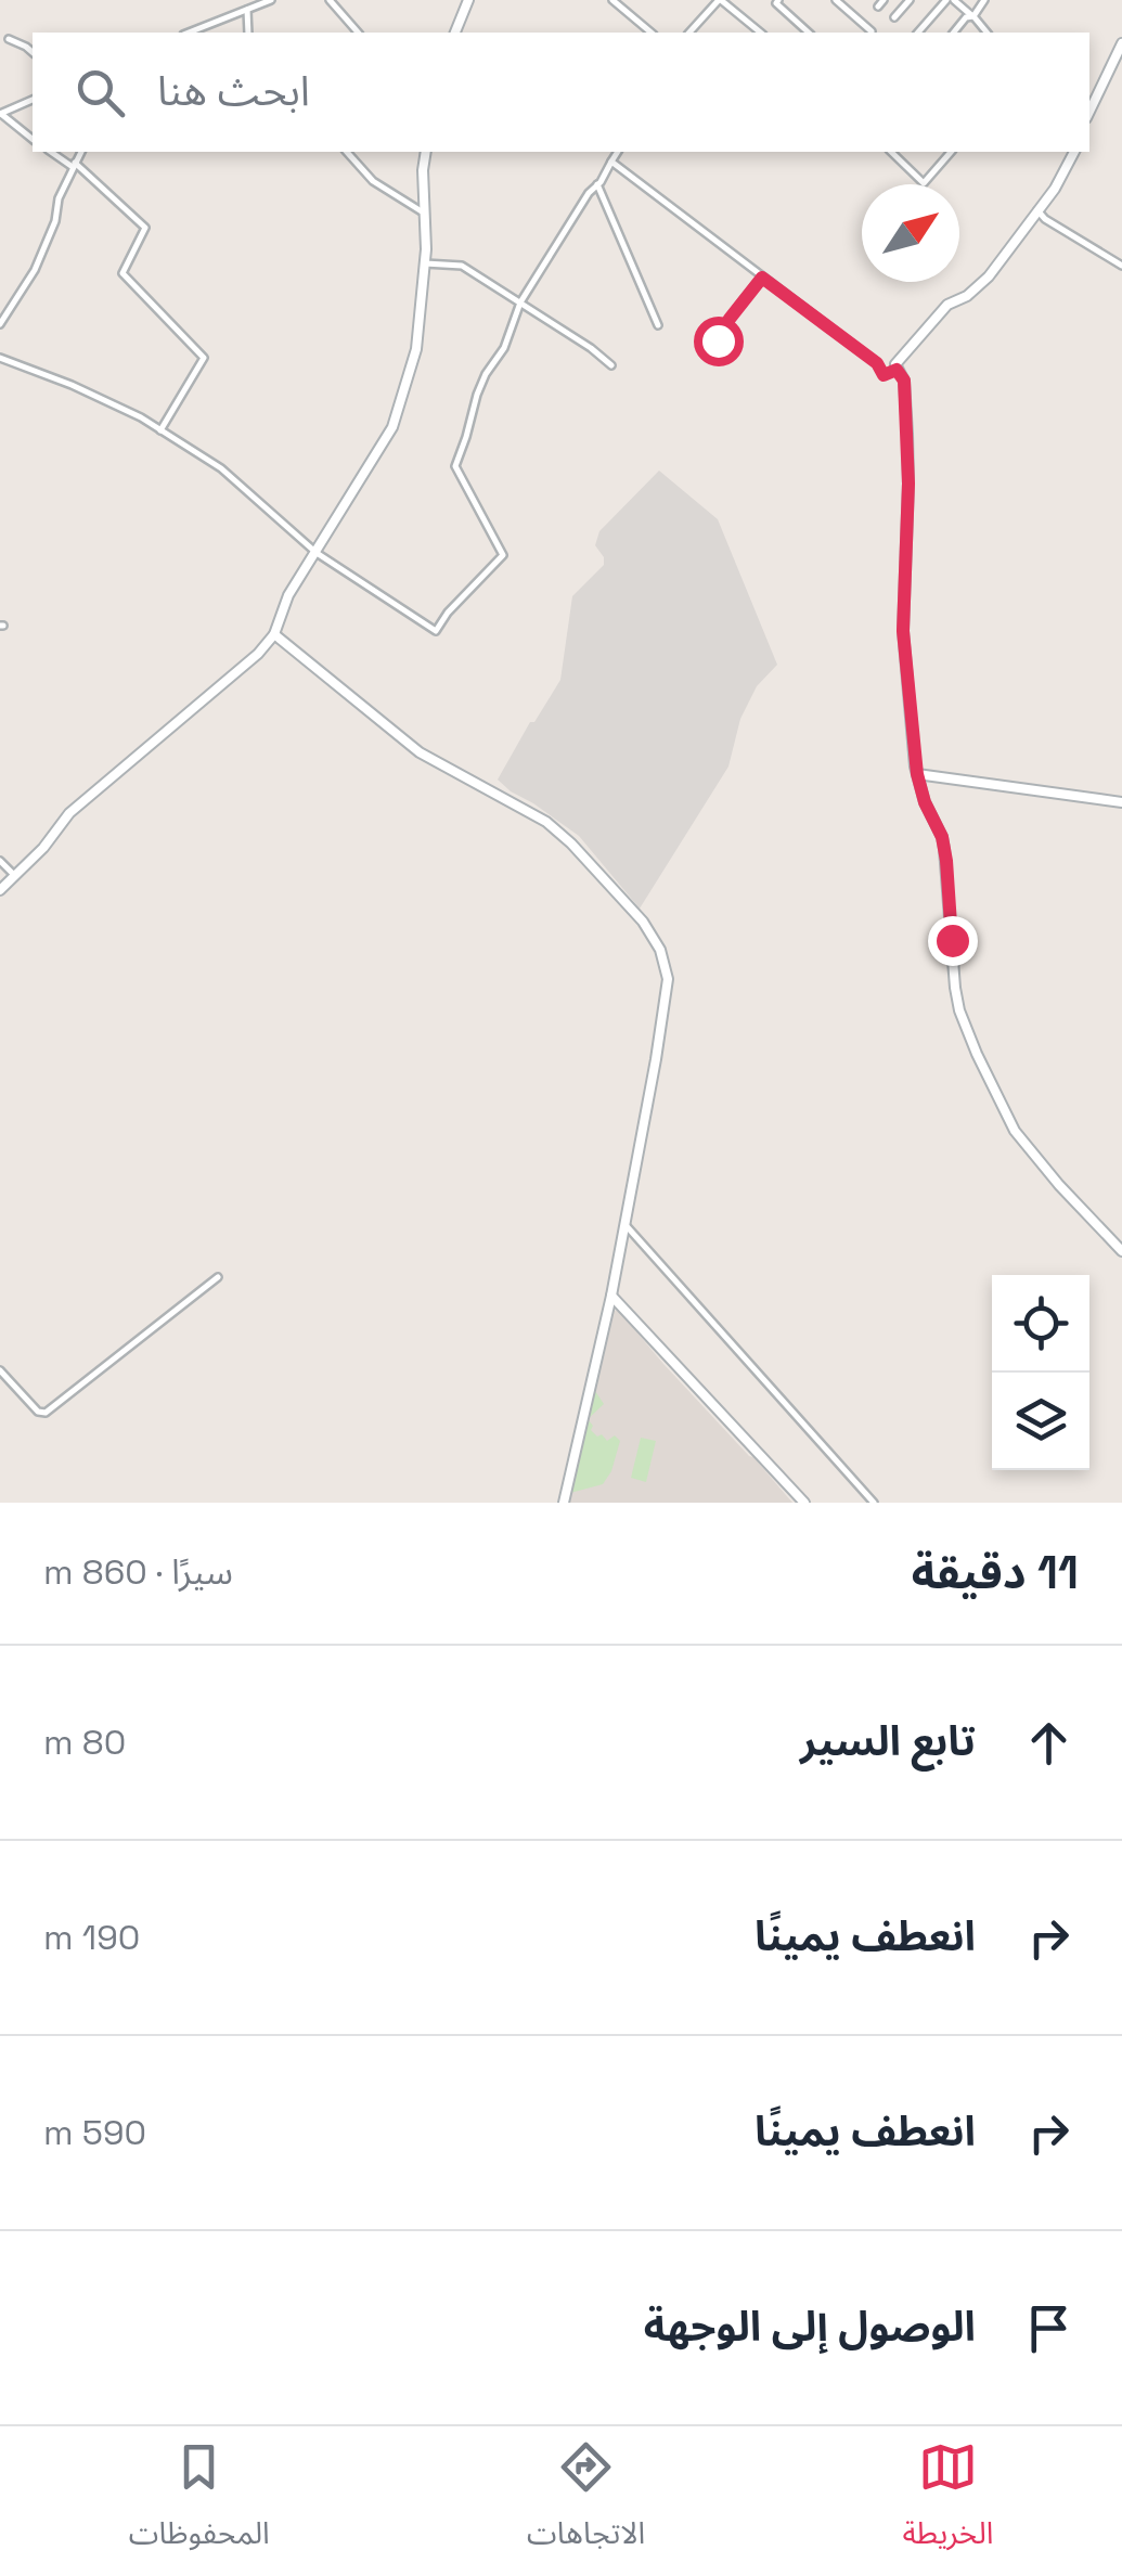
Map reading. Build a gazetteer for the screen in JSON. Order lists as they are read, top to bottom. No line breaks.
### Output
{"north":"top right","page":{"search":"ابحث هنا","heading":["11 دقيقة","سيرًا · 860 m"],"list":[["تابع السير","80 m"],["انعطف يمينًا","190 m"],["انعطف يمينًا","590 m"],"الوصول إلى الوجهة"],"nav":["الخريطة","الاتجاهات","المحفوظات"]}}
